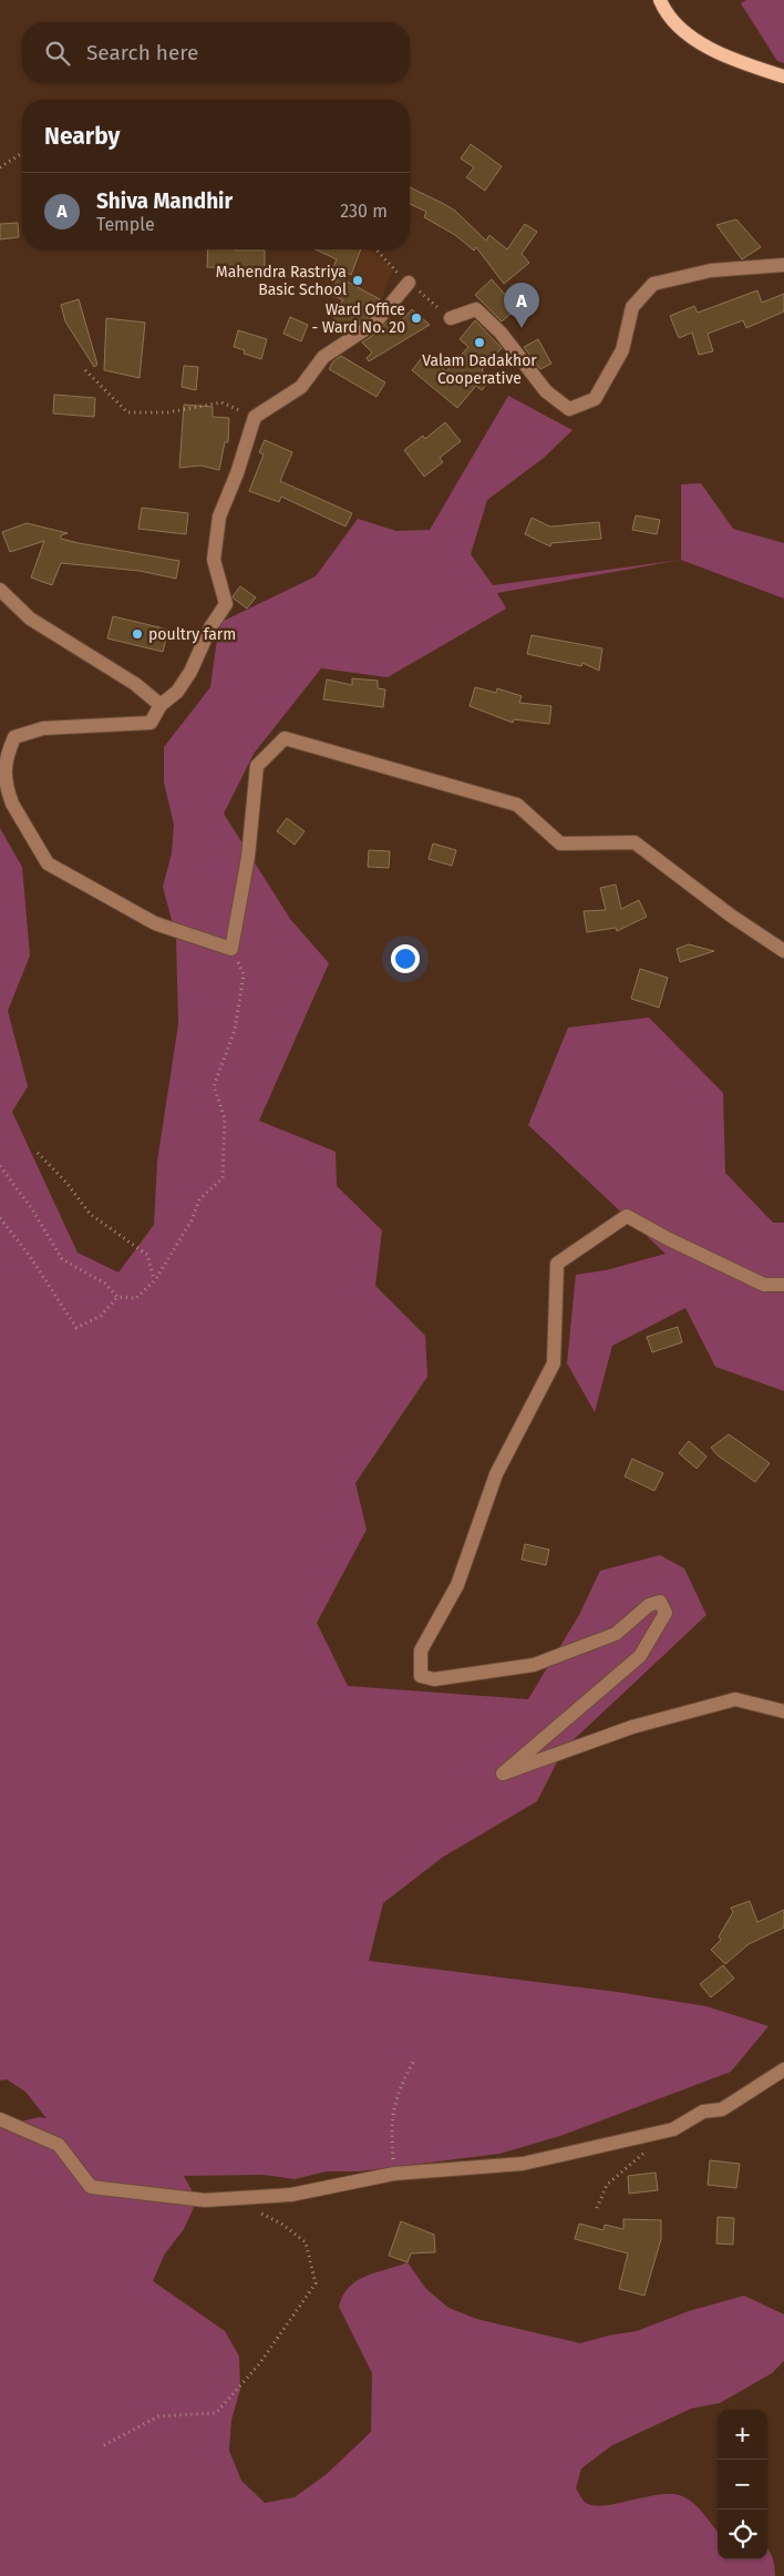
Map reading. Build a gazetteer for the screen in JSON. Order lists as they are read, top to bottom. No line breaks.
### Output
{"places":["Mahendra Rastriya Basic School","Ward Office - Ward No. 20","Valam Dadakhor Cooperative","poultry farm"],"page":{"search":"Search here","heading":"Nearby","list":[{"mark":"A","name":"Shiva Mandhir","note":"Temple","value":"230 m"}],"pins":"A","map_buttons":["+","−"]}}
